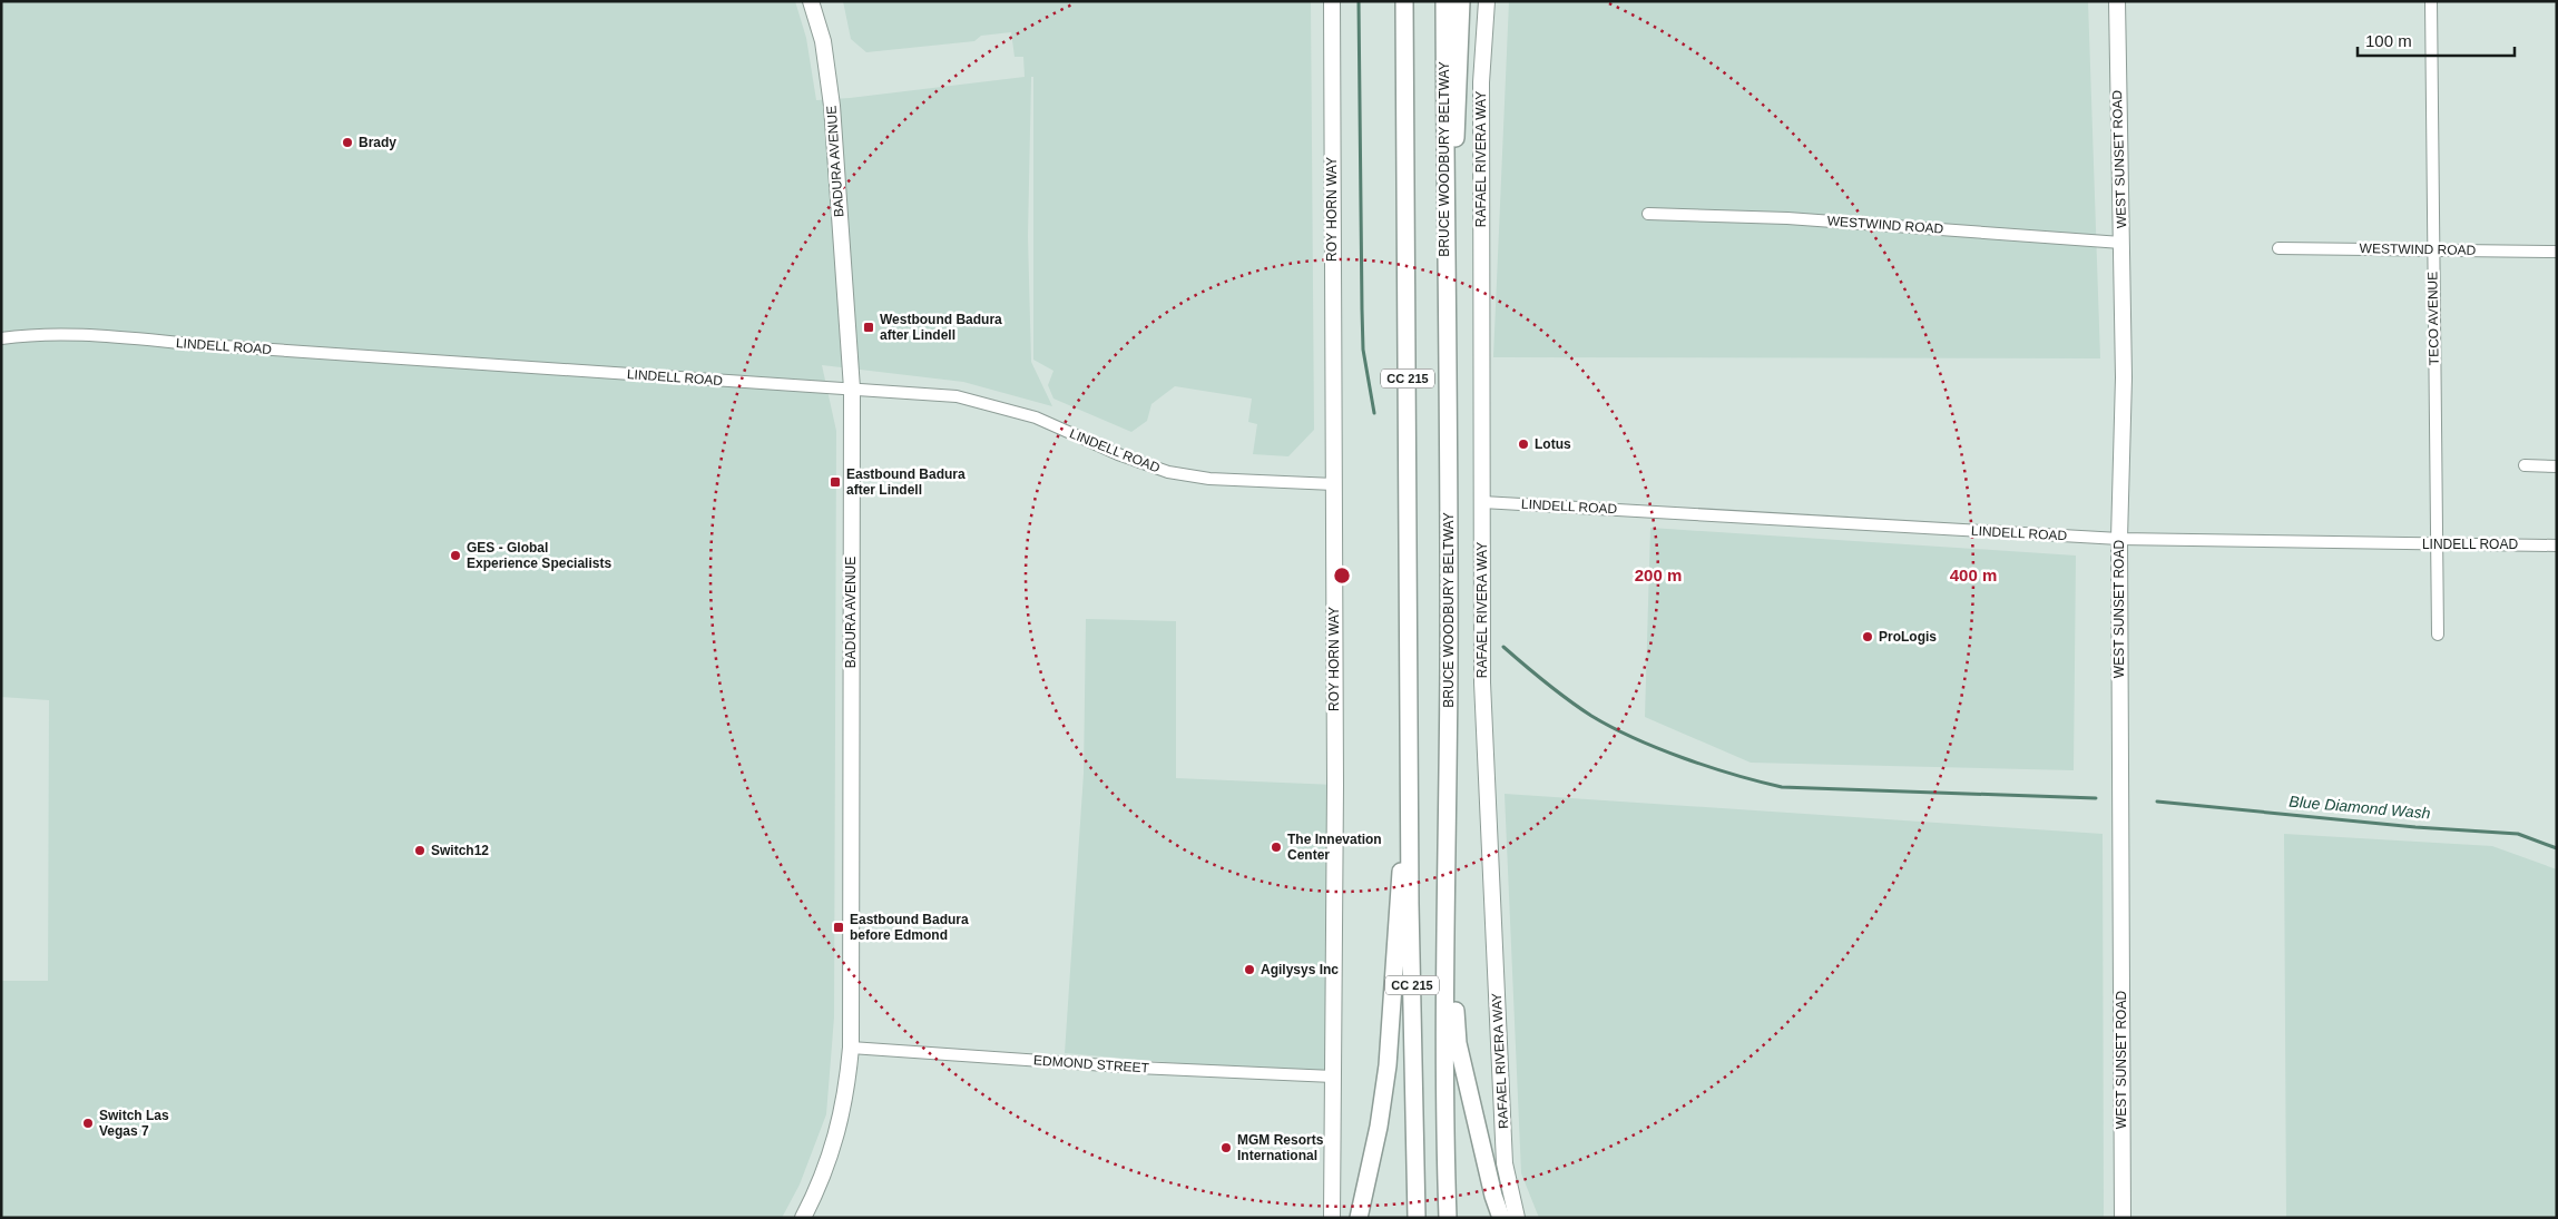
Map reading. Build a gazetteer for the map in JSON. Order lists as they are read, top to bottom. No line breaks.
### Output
{"streets":{"highway":["BRUCE WOODBURY BELTWAY","CC 215"],"main road":["RAFAEL RIVERA WAY","WEST SUNSET ROAD","BADURA AVENUE","ROY HORN WAY"],"street":["WESTWIND ROAD","TECO AVENUE","LINDELL ROAD","EDMOND STREET"]},"crossings":[["RAFAEL RIVERA WAY","LINDELL ROAD"],["WEST SUNSET ROAD","WESTWIND ROAD"],["WEST SUNSET ROAD","LINDELL ROAD"],["BADURA AVENUE","LINDELL ROAD"],["BADURA AVENUE","EDMOND STREET"],["ROY HORN WAY","LINDELL ROAD"],["ROY HORN WAY","EDMOND STREET"],["WESTWIND ROAD","TECO AVENUE"],["TECO AVENUE","LINDELL ROAD"]],"water":["Blue Diamond Wash"],"places":{"other":["Brady","Lotus","GES - Global Experience Specialists","ProLogis","The Innevation Center","Switch12","Agilysys Inc","Switch Las Vegas 7","MGM Resorts International"],"transit":["Westbound Badura after Lindell","Eastbound Badura after Lindell","Eastbound Badura before Edmond"]},"scale_bar":"100 m","rings":["200 m","400 m"]}
